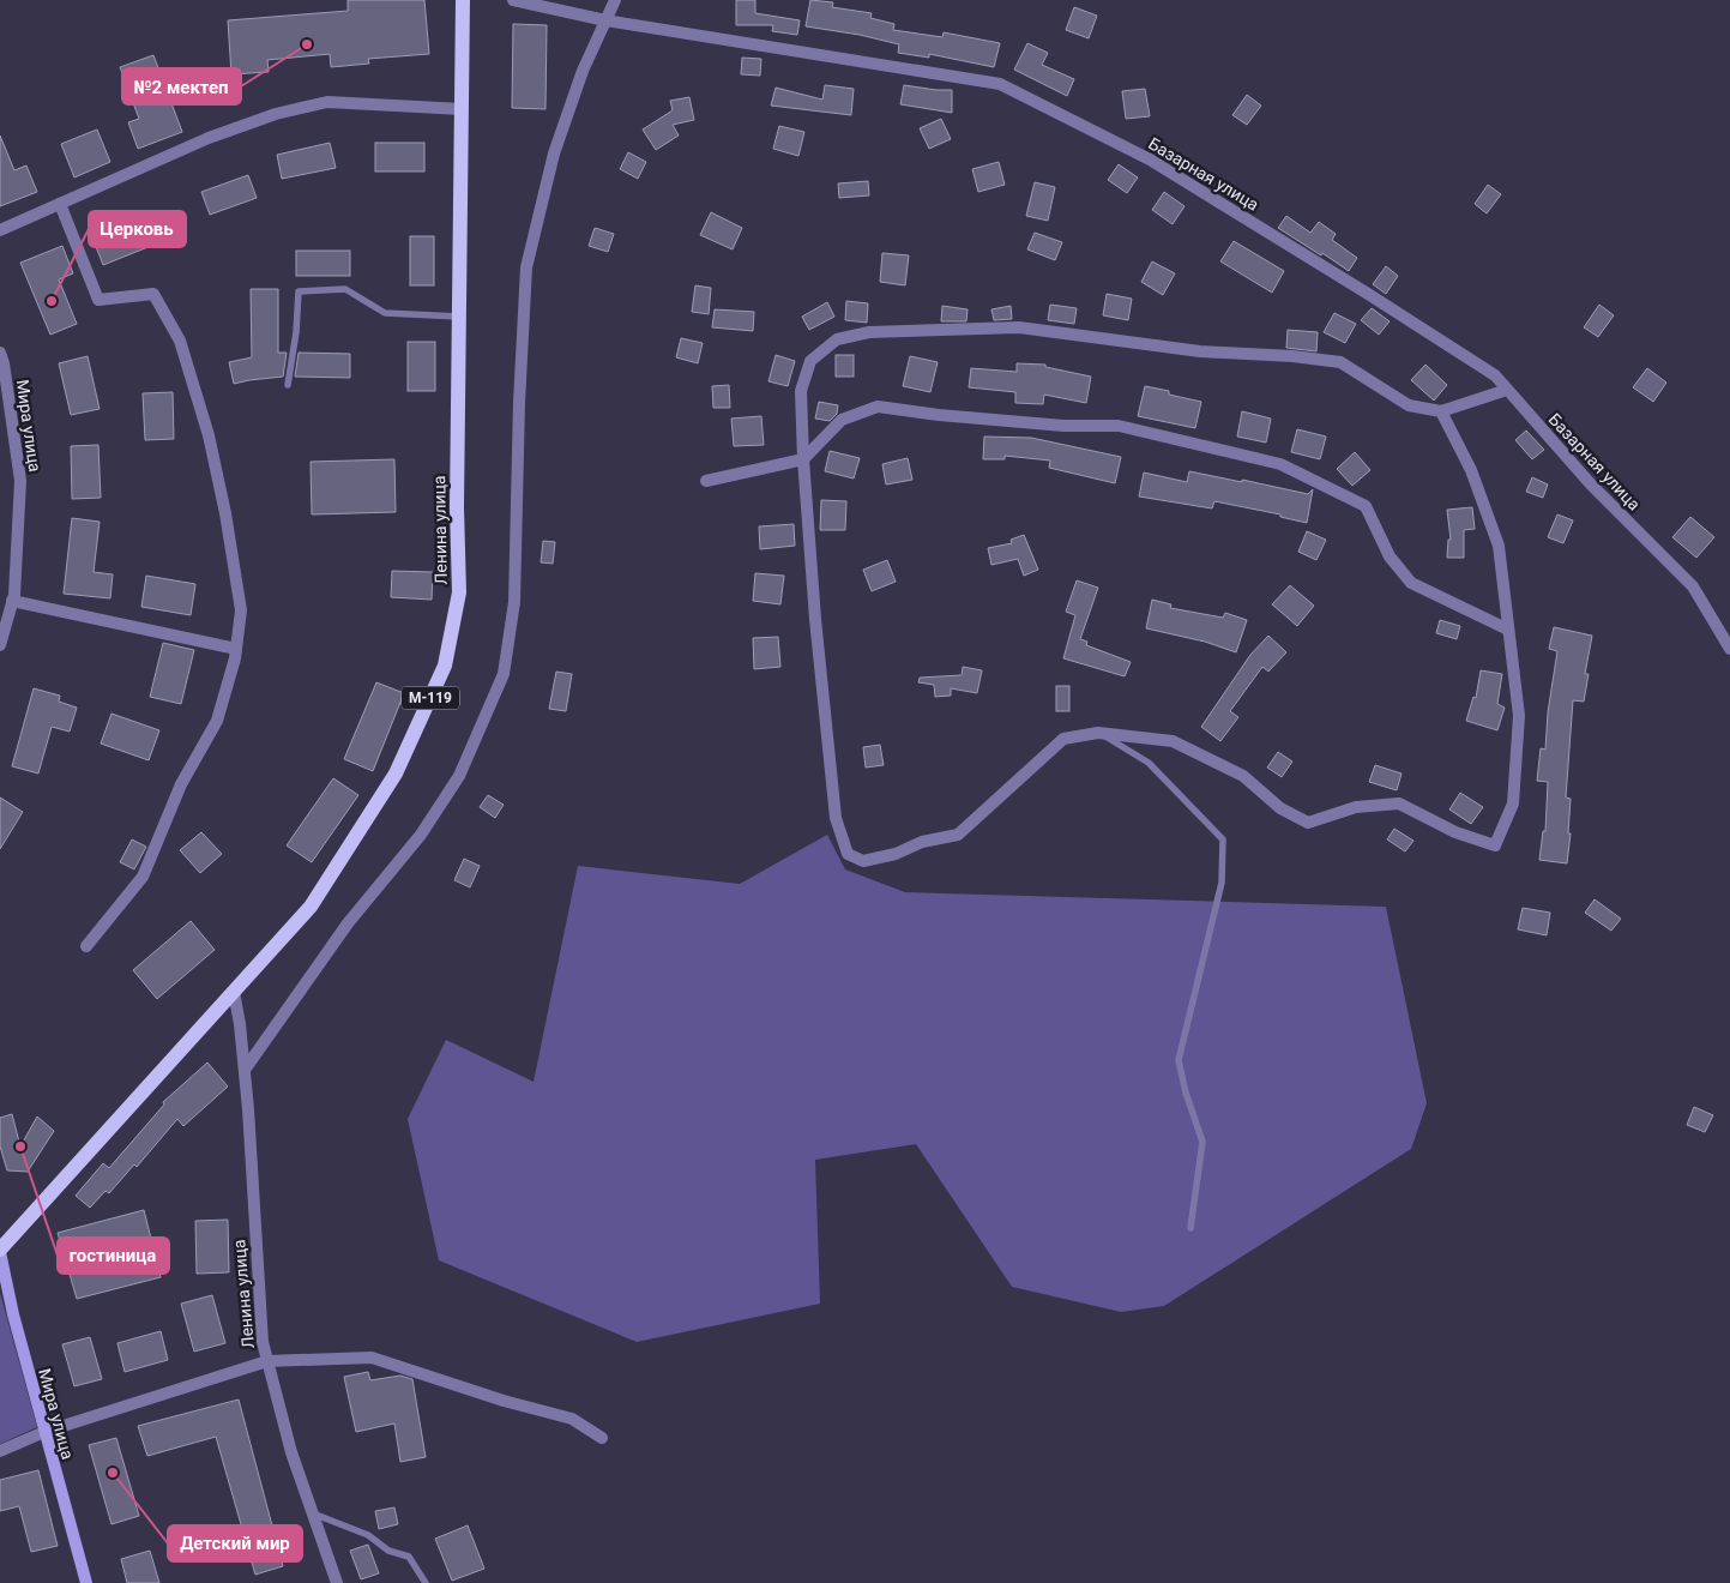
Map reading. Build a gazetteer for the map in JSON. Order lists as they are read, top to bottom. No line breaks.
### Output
{"streets":{"main road":["Ленина улица","М-119"],"street":["Базарная улица","Мира улица"]},"crossings":[["Мира улица","Ленина улица"]],"places":["№2 мектеп","Церковь","гостиница","Детский мир"]}
